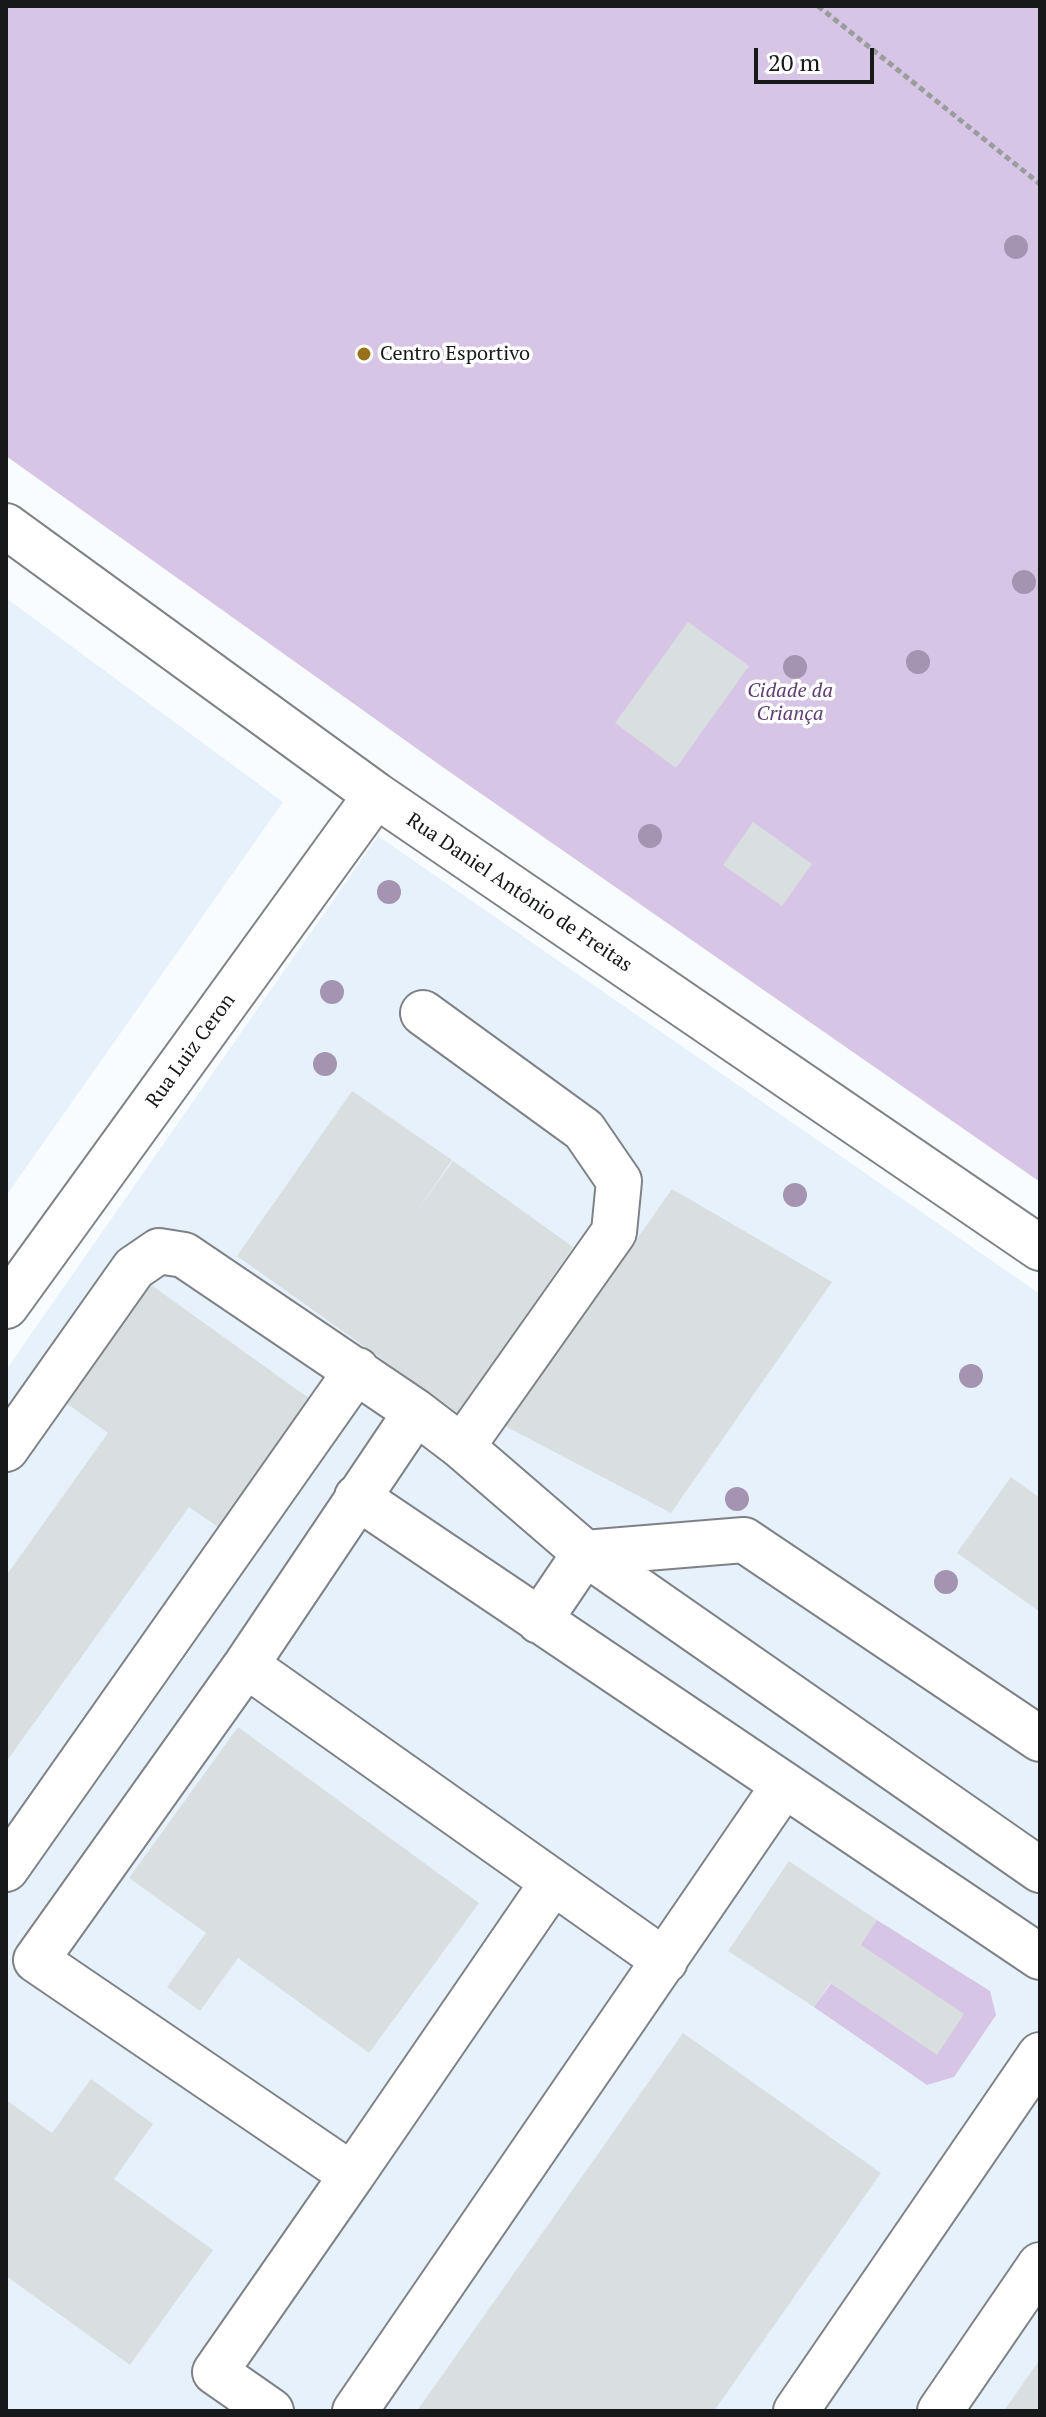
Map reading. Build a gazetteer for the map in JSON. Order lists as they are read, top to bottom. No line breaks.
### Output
{"streets":{"street":["Rua Daniel Antônio de Freitas","Rua Luiz Ceron"]},"crossings":[["Rua Daniel Antônio de Freitas","Rua Luiz Ceron"]],"parks":["Cidade da Criança"],"places":["Centro Esportivo"],"scale_bar":"20 m"}
